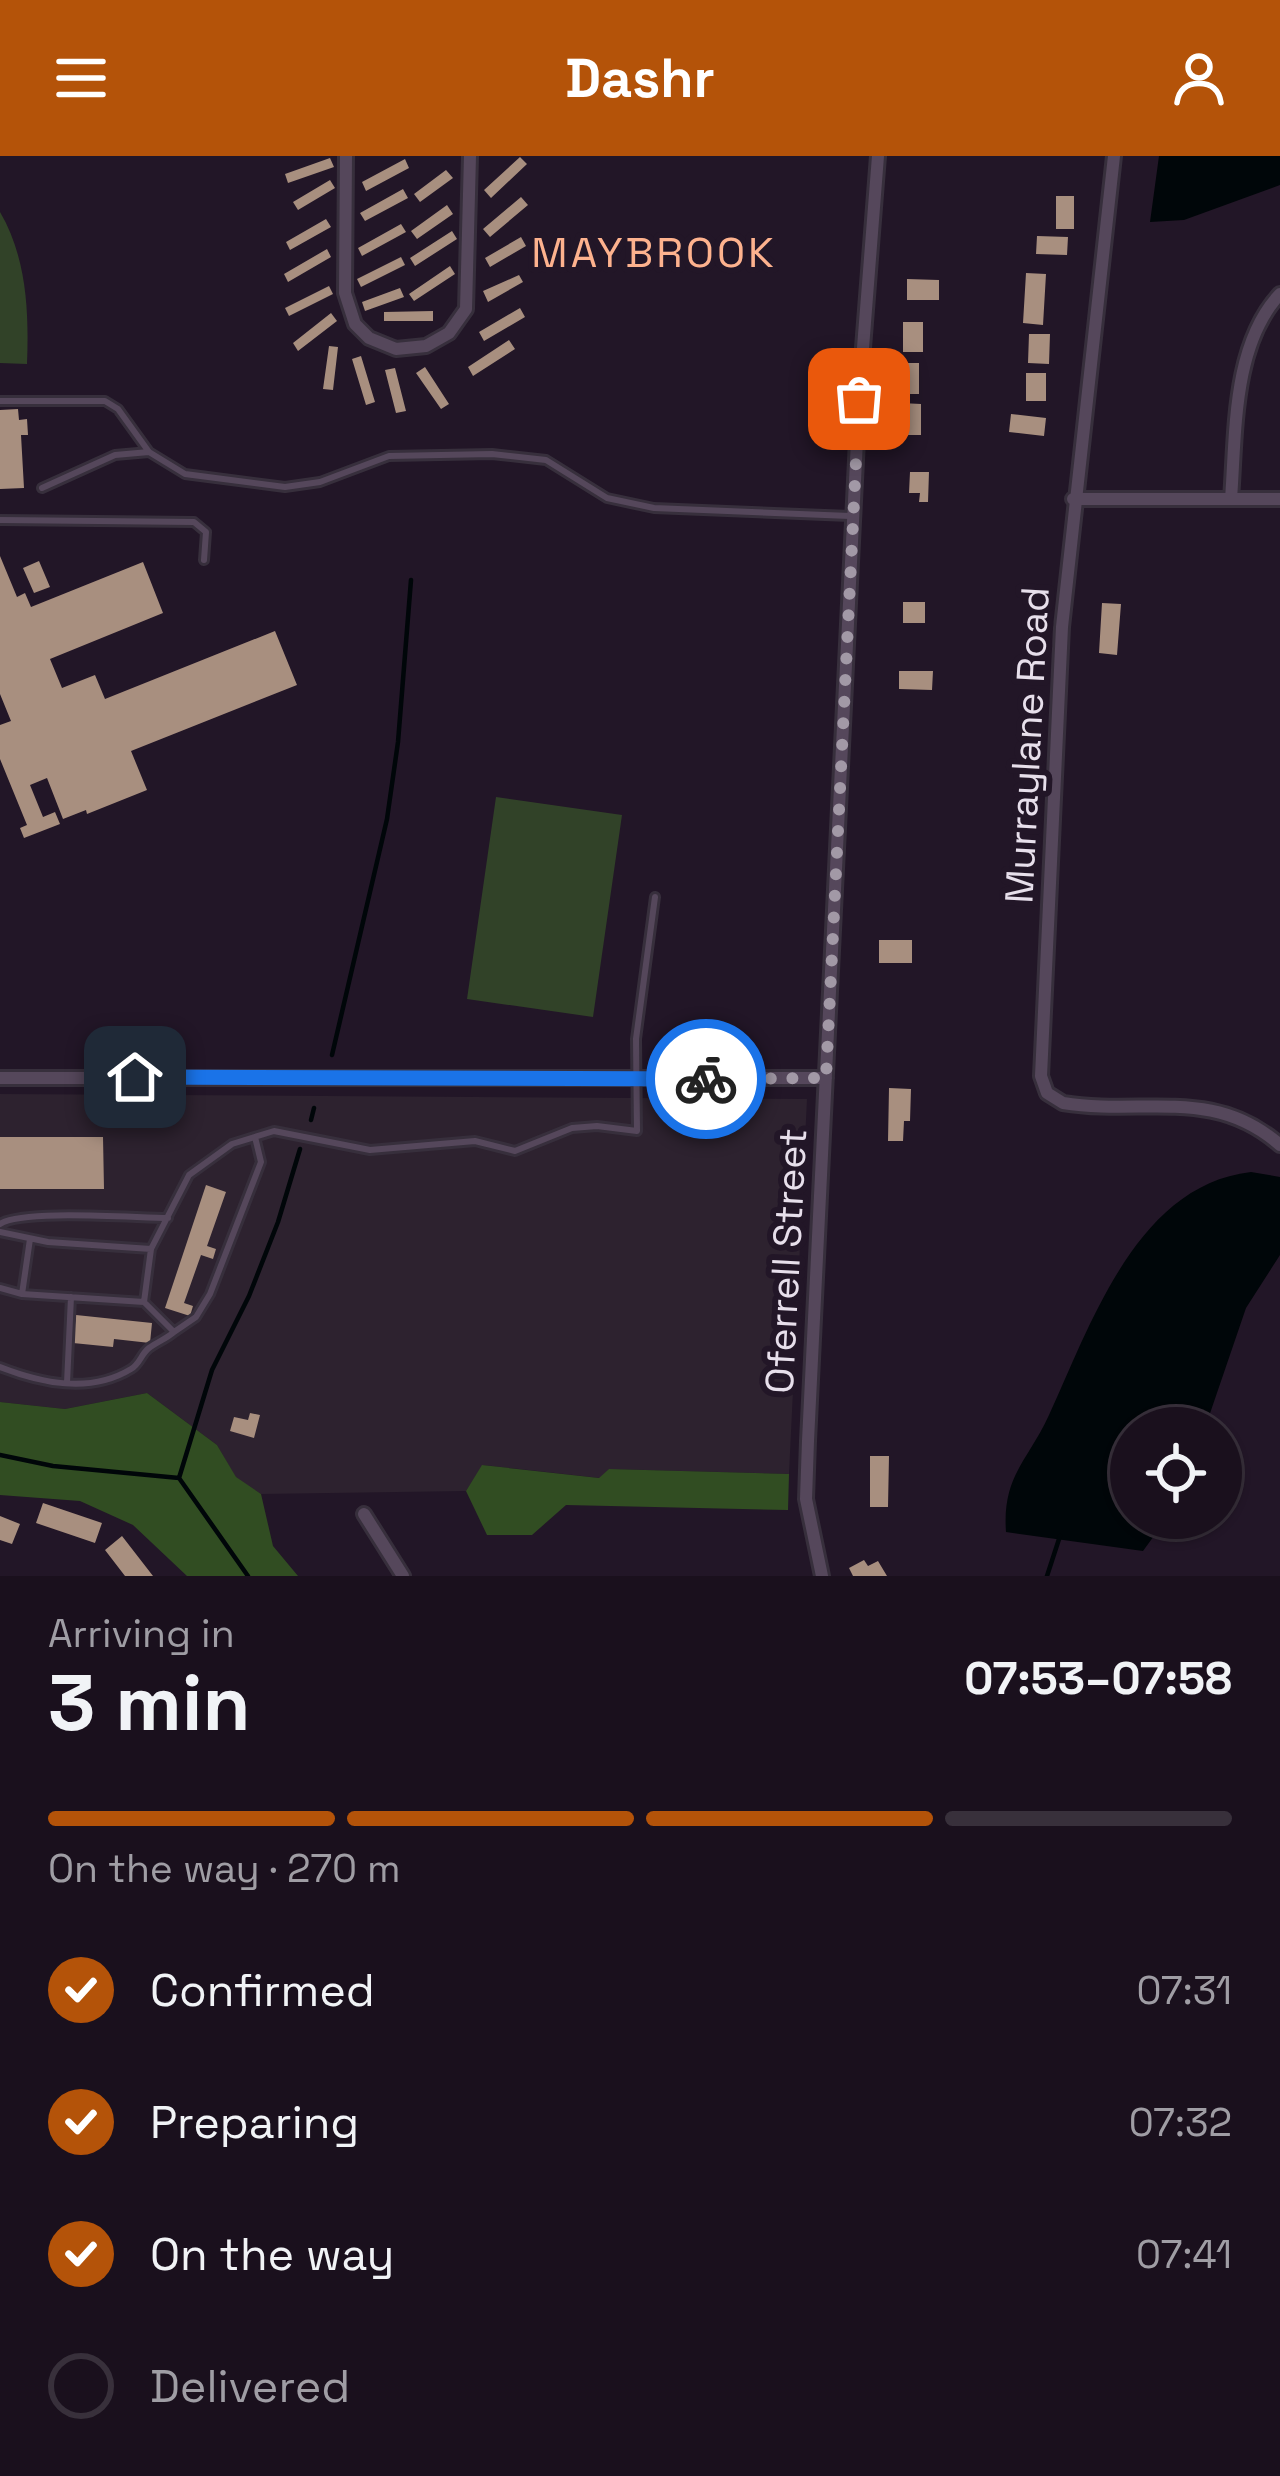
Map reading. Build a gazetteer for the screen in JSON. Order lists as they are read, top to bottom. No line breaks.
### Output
{"streets":{"street":["Murraylane Road","Oferrell Street"]},"districts":["MAYBROOK"],"page":{"header":"Dashr","heading":["3 min","Arriving in","07:53–07:58"],"bar":"On the way · 270 m","list":[["Confirmed","07:31"],["Preparing","07:32"],["On the way","07:41"],"Delivered"]}}
